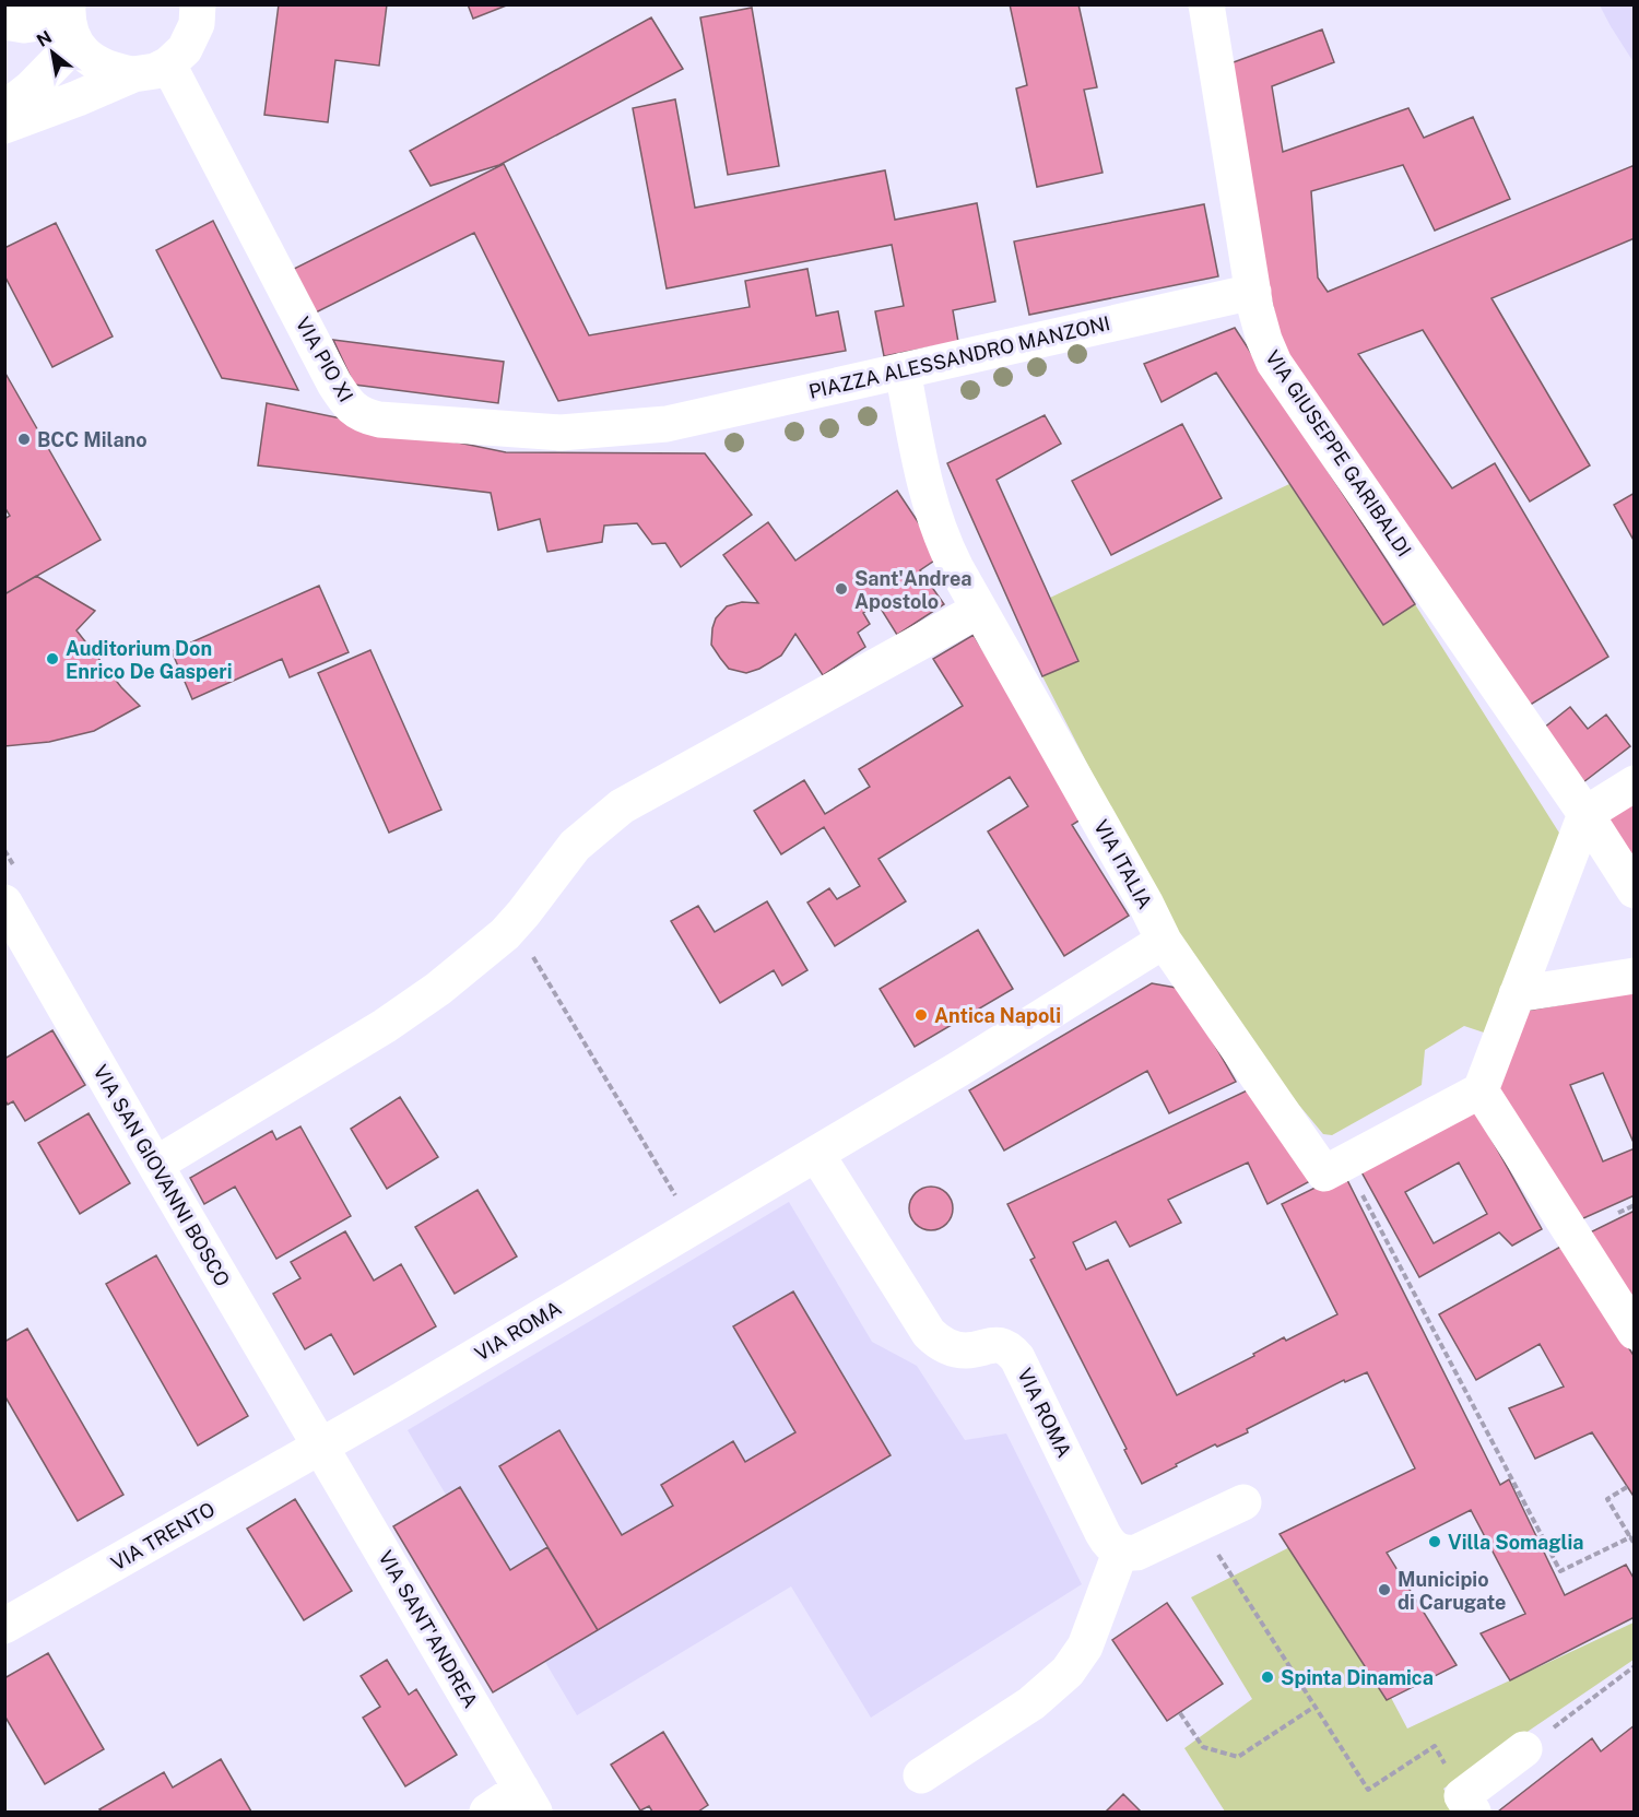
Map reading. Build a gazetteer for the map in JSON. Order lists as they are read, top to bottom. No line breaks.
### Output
{"streets":{"street":["PIAZZA ALESSANDRO MANZONI","VIA PIO XI","VIA GIUSEPPE GARIBALDI","VIA ITALIA","VIA SAN GIOVANNI BOSCO","VIA ROMA","VIA TRENTO","VIA SANT'ANDREA"]},"crossings":[["PIAZZA ALESSANDRO MANZONI","VIA PIO XI"],["PIAZZA ALESSANDRO MANZONI","VIA GIUSEPPE GARIBALDI"],["PIAZZA ALESSANDRO MANZONI","VIA ITALIA"],["VIA ITALIA","VIA ROMA"],["VIA SAN GIOVANNI BOSCO","VIA ROMA"],["VIA SAN GIOVANNI BOSCO","VIA TRENTO"],["VIA SAN GIOVANNI BOSCO","VIA SANT'ANDREA"],["VIA ROMA","VIA TRENTO"],["VIA ROMA","VIA SANT'ANDREA"],["VIA TRENTO","VIA SANT'ANDREA"]],"places":["BCC Milano","Sant'Andrea Apostolo","Auditorium Don Enrico De Gasperi","Antica Napoli","Villa Somaglia","Municipio di Carugate","Spinta Dinamica"],"north":"top left"}
